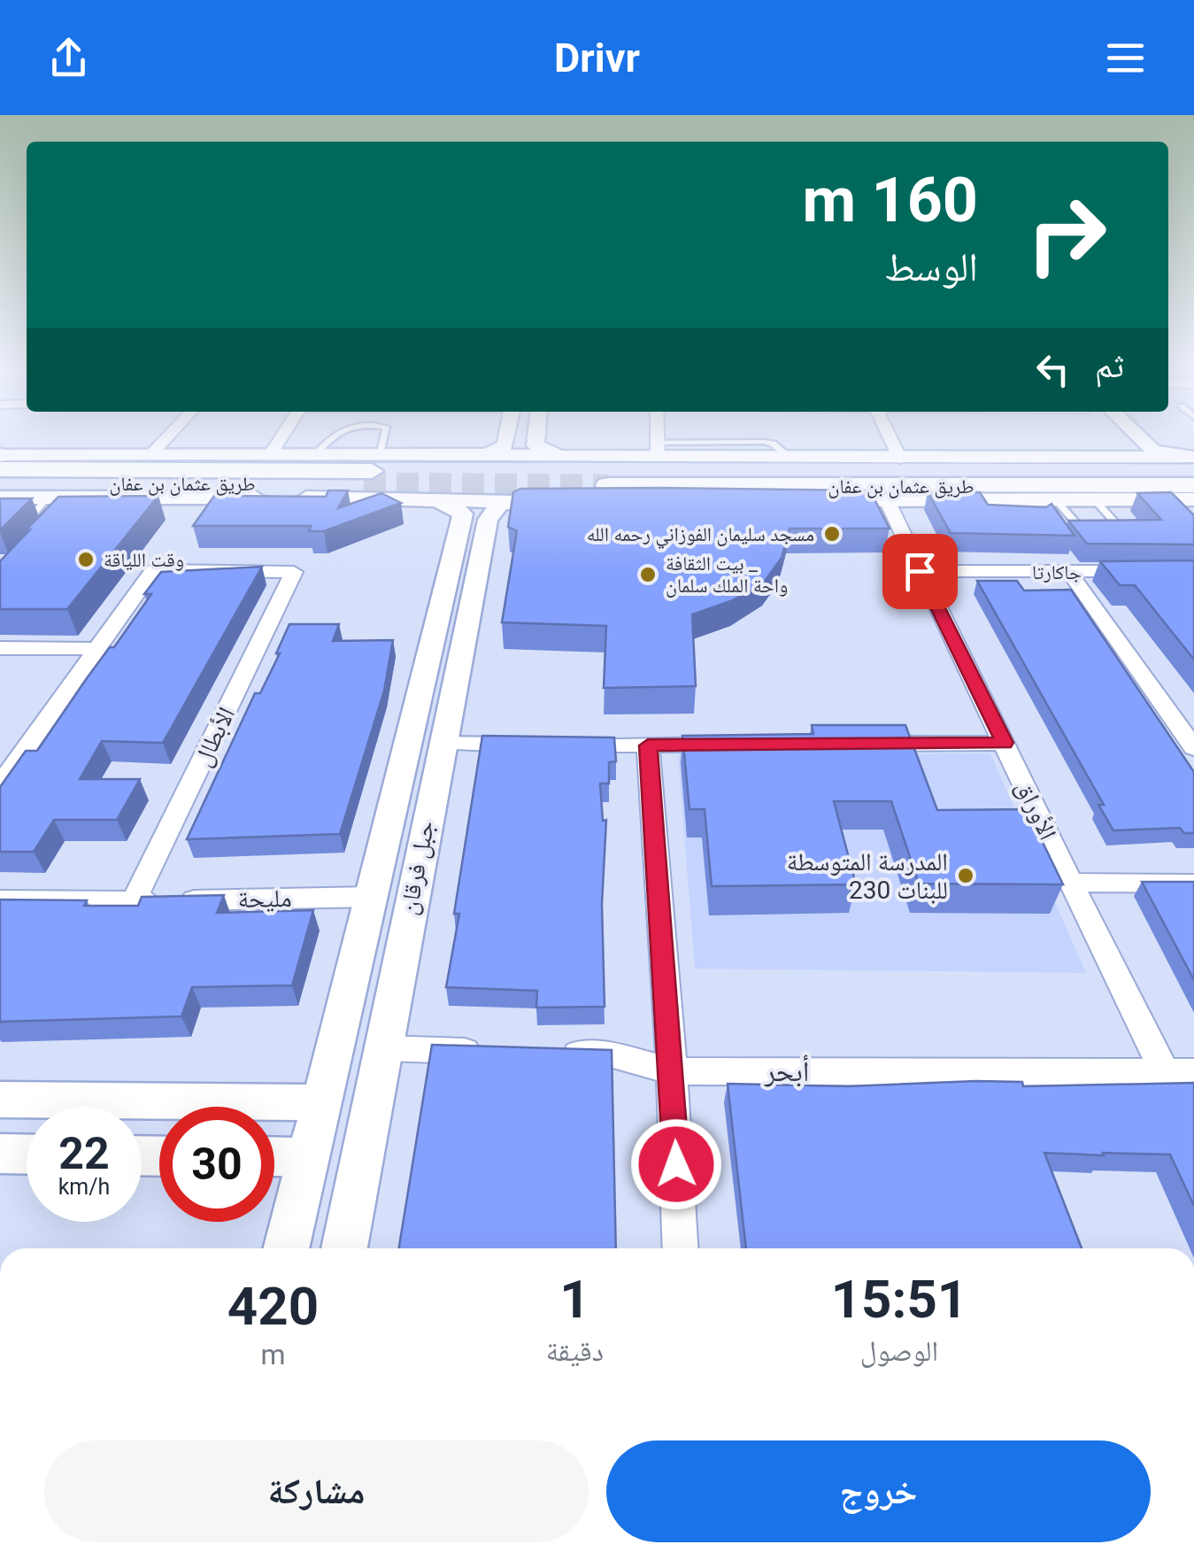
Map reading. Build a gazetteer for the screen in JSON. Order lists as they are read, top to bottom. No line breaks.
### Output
{"streets":{"main road":["طريق عثمان بن عفان"],"street":["جاكارتا","الأبطال","الأوراق","جبل فرقان","مليحة","أبحر"]},"crossings":[["جاكارتا","الأوراق"],["الأبطال","مليحة"],["الأوراق","أبحر"],["جبل فرقان","مليحة"]],"places":["مسجد سليمان الفوزاني رحمه الله","وقت اللياقة","بيت الثقافة _ واحة الملك سلمان","المدرسة المتوسطة 230 للبنات"],"page":{"header":"Drivr","turn":["160 m","الوسط"],"then":"ثم","speed":"22 km/h","limit":"30","eta":["15:51","الوصول","1","دقيقة","420","m"],"buttons":["خروج","مشاركة"]}}
